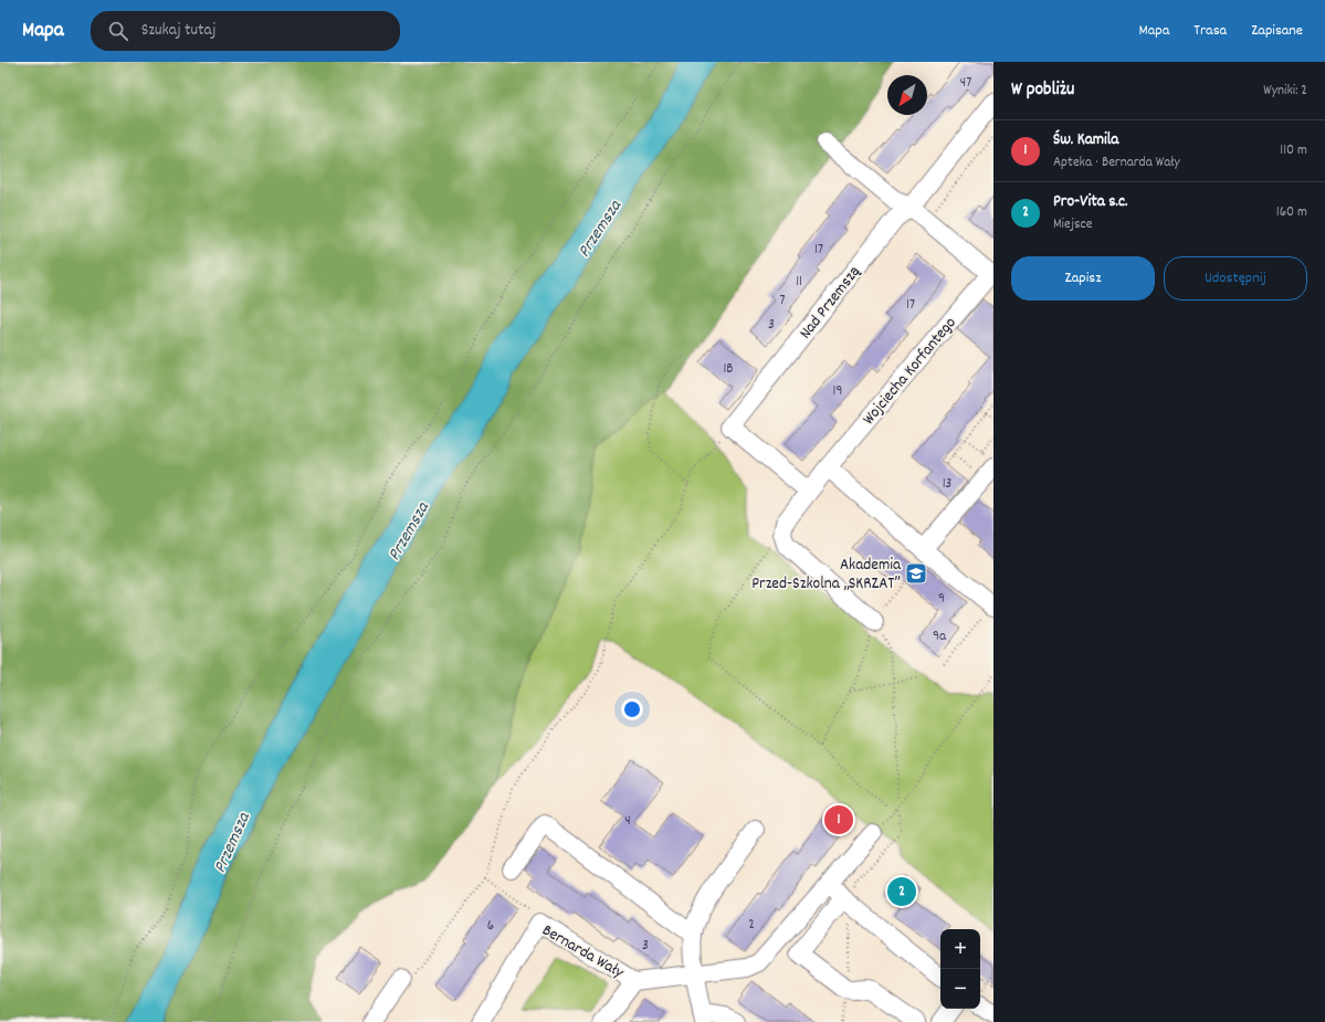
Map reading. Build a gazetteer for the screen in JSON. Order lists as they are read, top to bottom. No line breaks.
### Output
{"streets":{"street":["Nad Przemszą","Wojciecha Korfantego","Bernarda Wały"]},"water":["Przemsza"],"places":{"school or university":["Akademia Przed-Szkolna „SKRZAT”"]},"house_numbers":["47","17","11","7","17","3","1B","19","13","9","9a","4","2","6","3"],"north":"bottom left","page":{"header":"Mapa","search":"Szukaj tutaj","nav":["Mapa","Trasa","Zapisane"],"heading":["W pobliżu","Wyniki: 2"],"list":[{"mark":"1","name":"Św. Kamila","note":"Apteka · Bernarda Wały","value":"110 m"},{"mark":"2","name":"Pro-Vita s.c.","note":"Miejsce","value":"160 m"}],"buttons":["Zapisz","Udostępnij"],"pins":["1","2"],"map_buttons":["+","−"]}}
